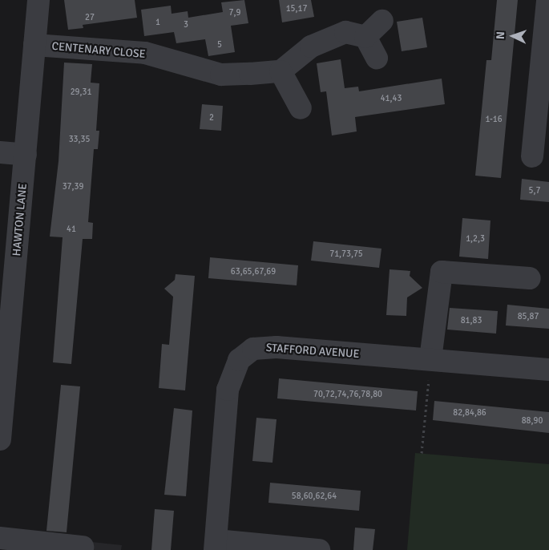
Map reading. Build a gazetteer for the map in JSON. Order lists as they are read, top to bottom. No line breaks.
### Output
{"streets":{"street":["CENTENARY CLOSE","HAWTON LANE","STAFFORD AVENUE"]},"crossings":[["CENTENARY CLOSE","HAWTON LANE"]],"house_numbers":["15,17","7,9","27","1","3","5","29,31","41,43","2","1-16","33,35","37,39","5,7","41","1,2,3","71,73,75","63,65,67,69","85,87","81,83","70,72,74,76,78,80","82,84,86","88,90","58,60,62,64"],"north":"left"}
